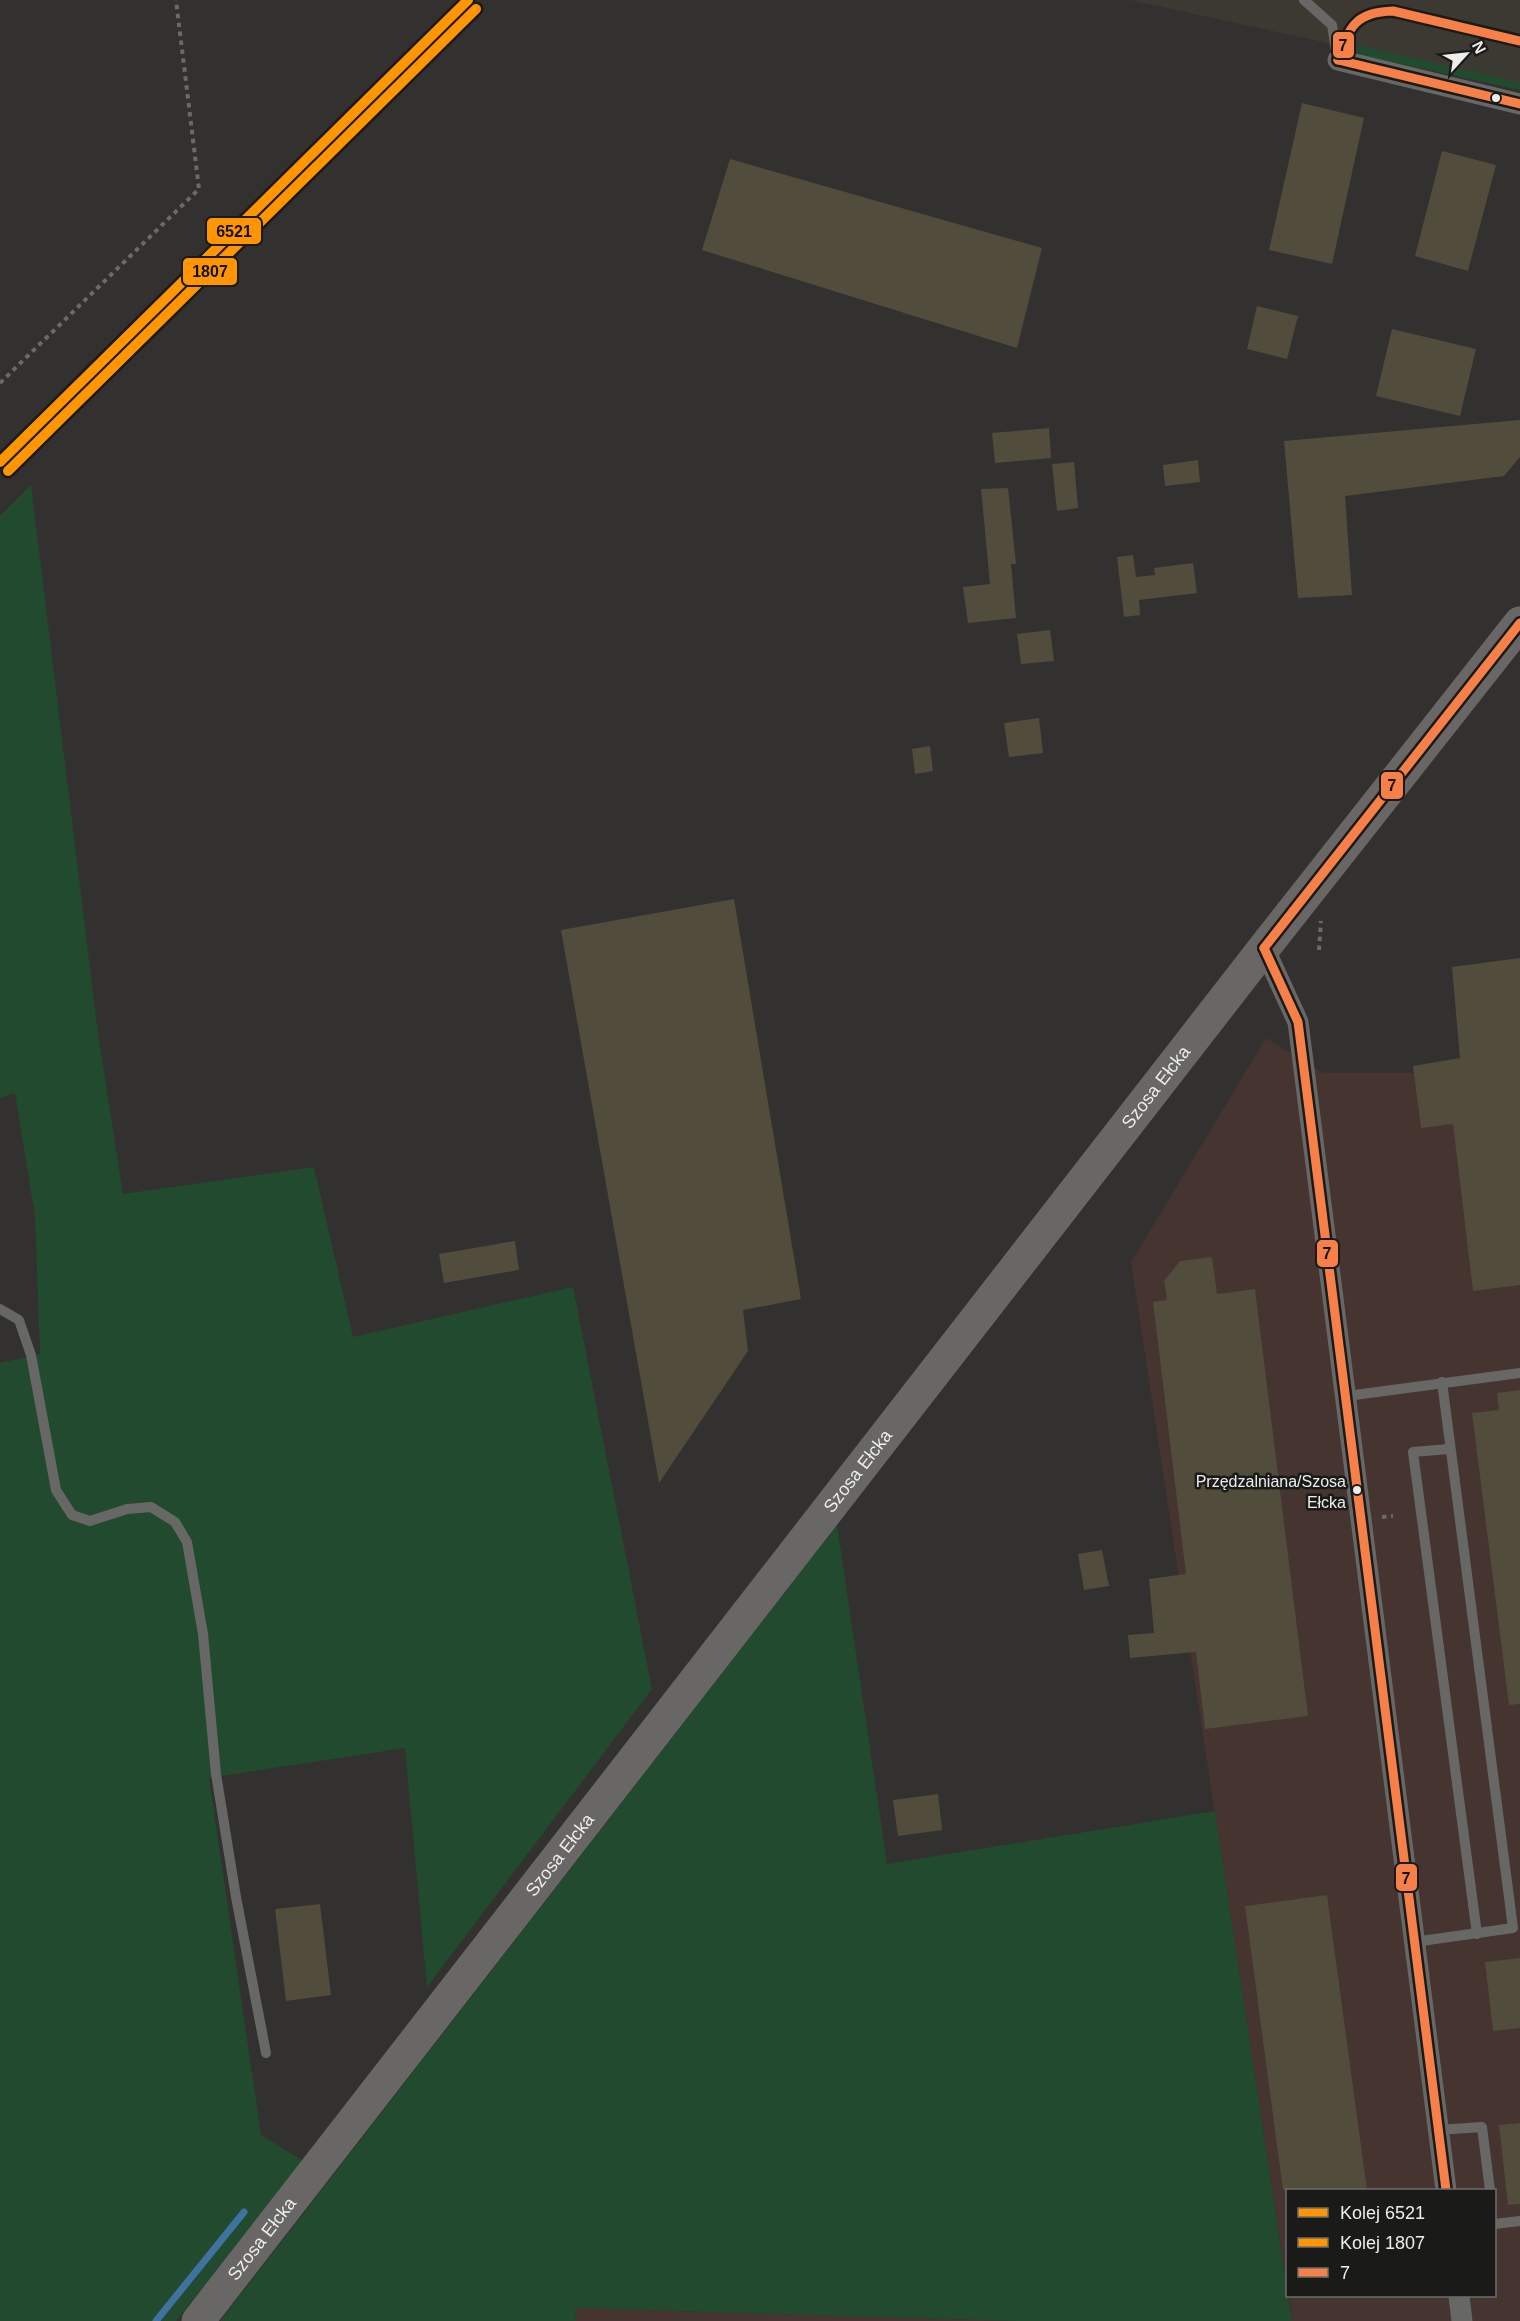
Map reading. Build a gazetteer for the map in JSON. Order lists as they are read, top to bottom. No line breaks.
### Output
{"streets":{"main road":["Szosa Ełcka"]},"places":["Przędzalniana/Szosa Ełcka"],"lines":["rail line 6521","rail line 1807","transit line 7"],"legend":["Kolej 6521","Kolej 1807","7"],"north":"top right"}
